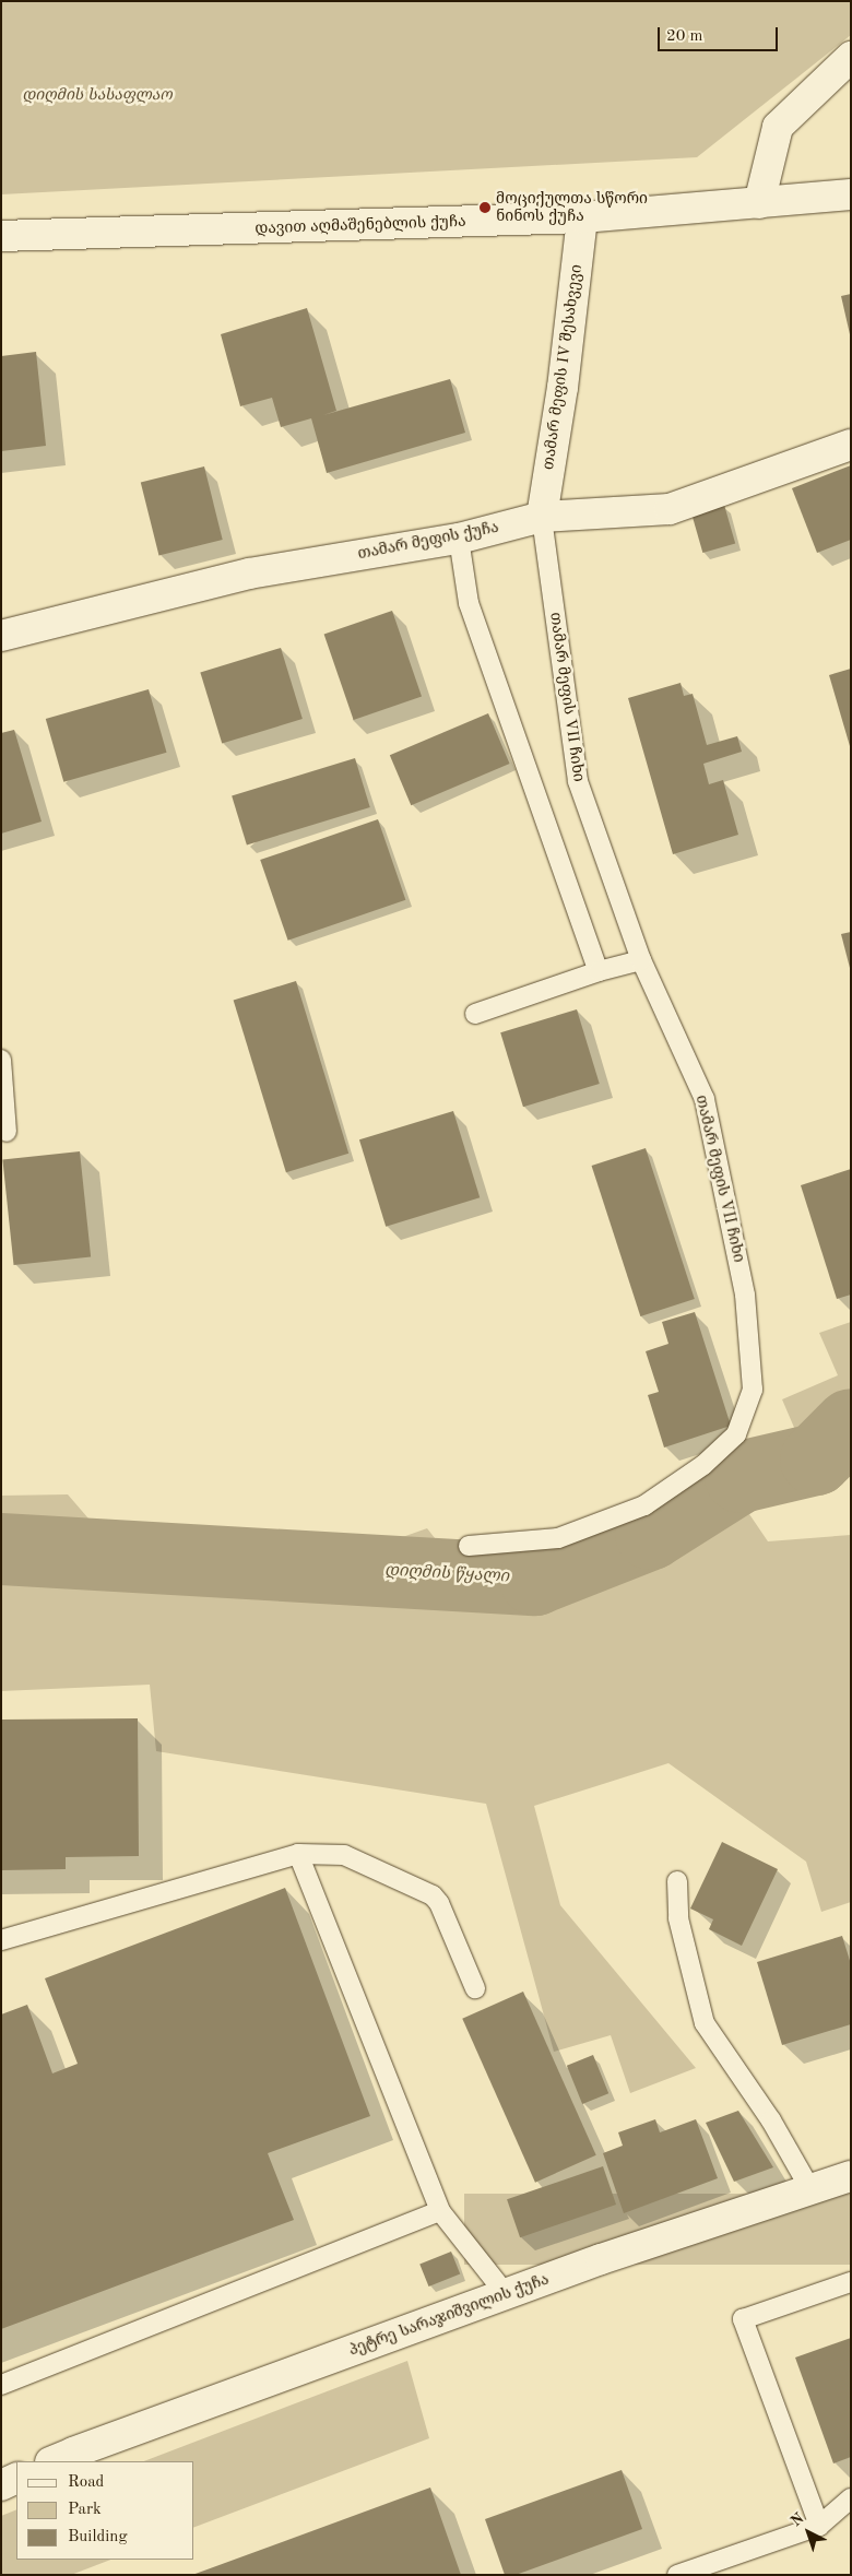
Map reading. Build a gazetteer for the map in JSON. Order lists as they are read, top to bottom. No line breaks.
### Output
{"streets":{"street":["დავით აღმაშენებლის ქუჩა","თამარ მეფის IV შესახვევი","თამარ მეფის ქუჩა","პეტრე სარაჯიშვილის ქუჩა"],"lane":["თამარ მეფის VII ჩიხი"]},"crossings":[["დავით აღმაშენებლის ქუჩა","თამარ მეფის IV შესახვევი"],["თამარ მეფის IV შესახვევი","თამარ მეფის ქუჩა"],["თამარ მეფის IV შესახვევი","თამარ მეფის VII ჩიხი"],["თამარ მეფის ქუჩა","თამარ მეფის VII ჩიხი"]],"water":["დიღმის წყალი"],"parks":["დიღმის სასაფლაო"],"places":["მოციქულთა სწორი ნინოს ქუჩა"],"legend":["Road","Park","Building"],"scale_bar":"20 m","north":"top left"}
